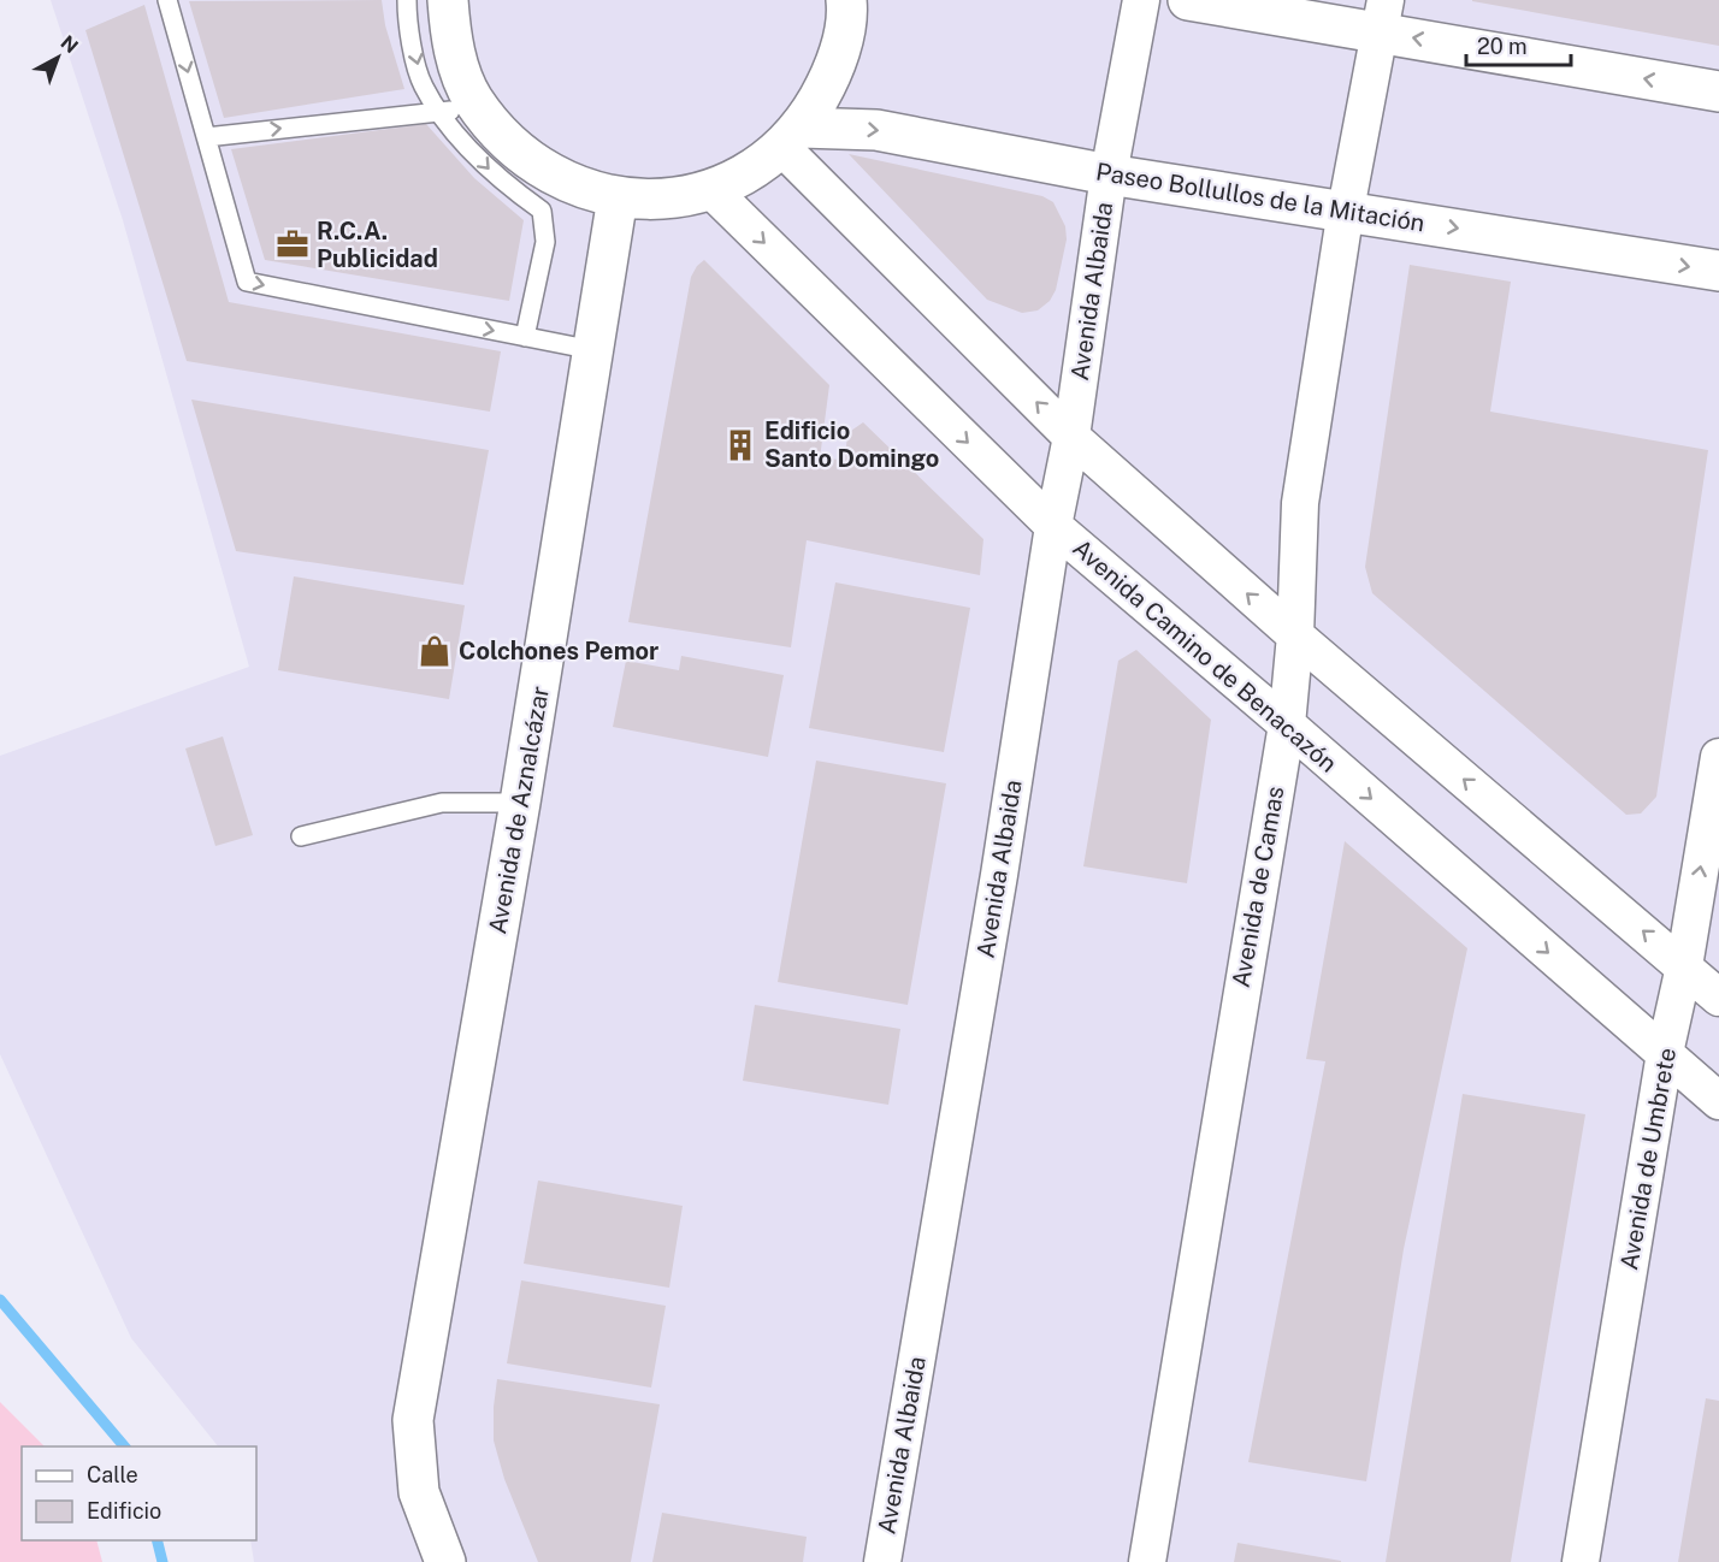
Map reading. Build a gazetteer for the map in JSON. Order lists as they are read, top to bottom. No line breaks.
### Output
{"streets":{"street":["Paseo Bollullos de la Mitación","Avenida Albaida","Avenida Camino de Benacazón","Avenida de Aznalcázar","Avenida de Camas","Avenida de Umbrete"]},"crossings":[["Paseo Bollullos de la Mitación","Avenida Albaida"],["Paseo Bollullos de la Mitación","Avenida de Camas"],["Avenida Albaida","Avenida Camino de Benacazón"],["Avenida Camino de Benacazón","Avenida de Camas"],["Avenida Camino de Benacazón","Avenida de Umbrete"]],"places":{"office":["R.C.A. Publicidad"],"building":["Edificio Santo Domingo"],"shop":["Colchones Pemor"]},"legend":["Calle","Edificio"],"scale_bar":"20 m","north":"top right"}
